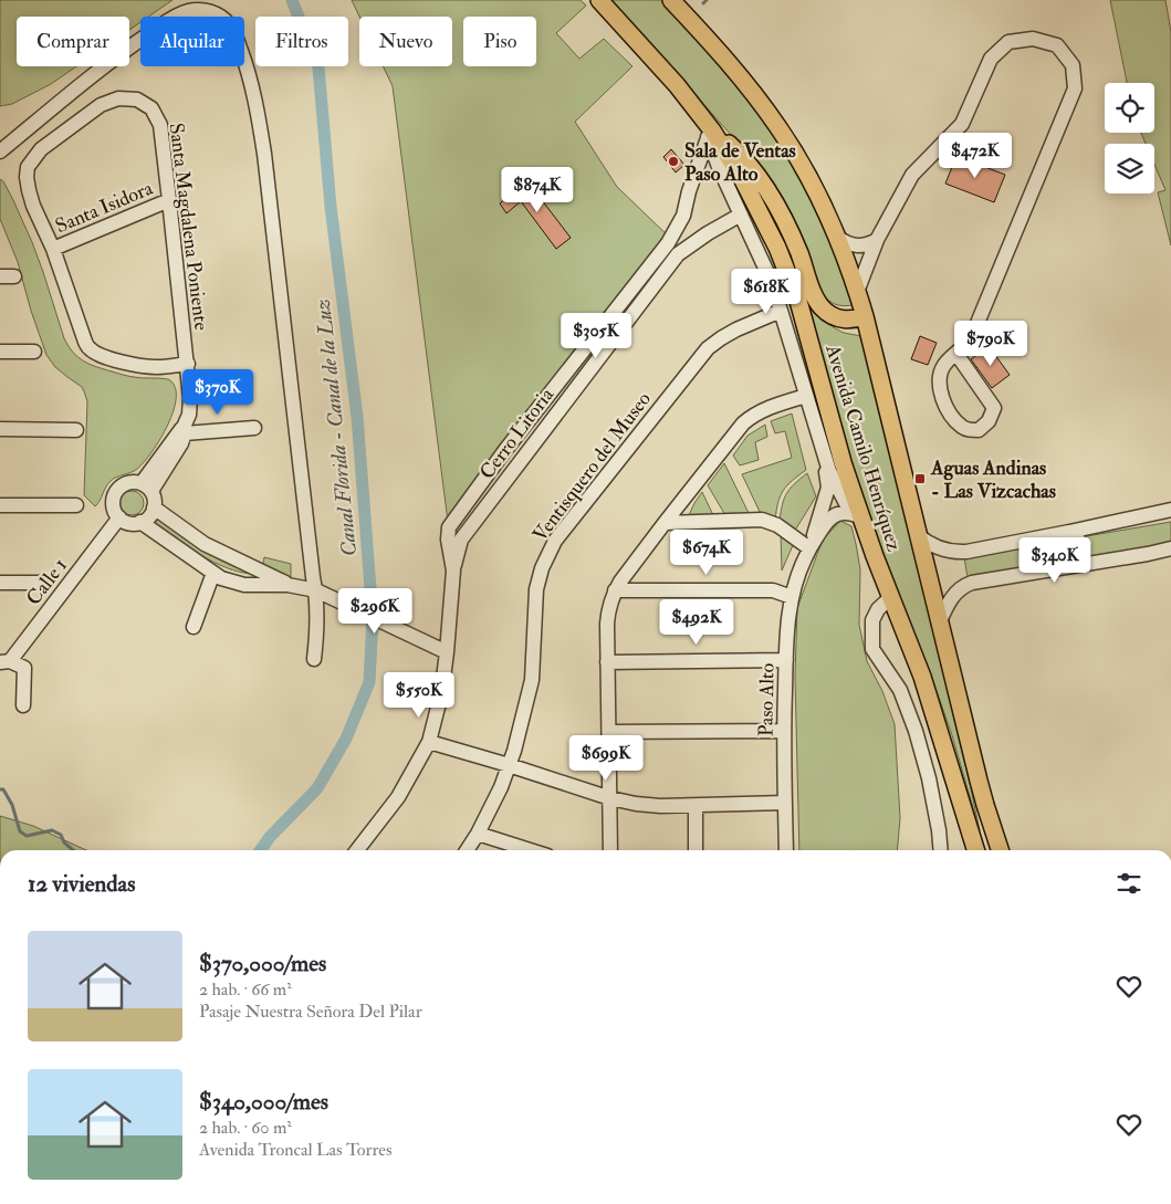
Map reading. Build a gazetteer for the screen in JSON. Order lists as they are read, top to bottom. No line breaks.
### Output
{"streets":{"main road":["Avenida Camilo Henríquez"],"street":["Santa Isidora","Santa Magdalena Poniente","Cerro Litoria","Ventisquero del Museo","Calle 1","Paso Alto"]},"crossings":[["Santa Isidora","Santa Magdalena Poniente"],["Santa Magdalena Poniente","Calle 1"],["Avenida Camilo Henríquez","Paso Alto"]],"water":["Canal Florida - Canal de la Luz"],"places":{"other":["Sala de Ventas Paso Alto"],"transit":["Aguas Andinas - Las Vizcachas"]},"page":{"chip":["Comprar","Alquilar","Filtros","Nuevo","Piso"],"price":["$472K","$874K","$618K","$305K","$790K","$370K","$674K","$340K","$296K","$492K","$550K","$699K"],"heading":"12 viviendas","list":[{"name":"$370,000/mes","note":"2 hab. · 66 m² · Pasaje Nuestra Señora Del Pilar"},{"name":"$340,000/mes","note":"2 hab. · 60 m² · Avenida Troncal Las Torres"}]}}
